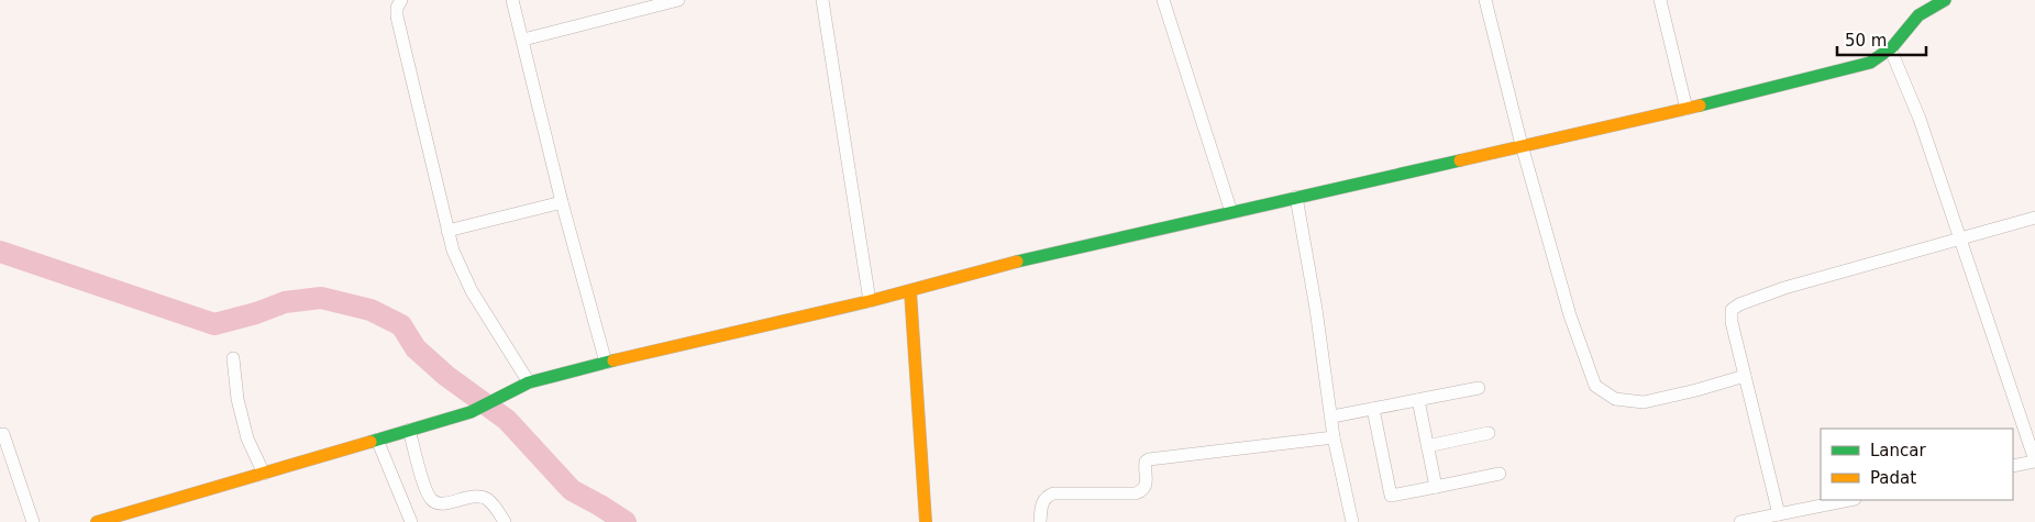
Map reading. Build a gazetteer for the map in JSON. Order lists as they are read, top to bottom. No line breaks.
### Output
{"legend":["Lancar","Padat"],"scale_bar":"50 m"}
